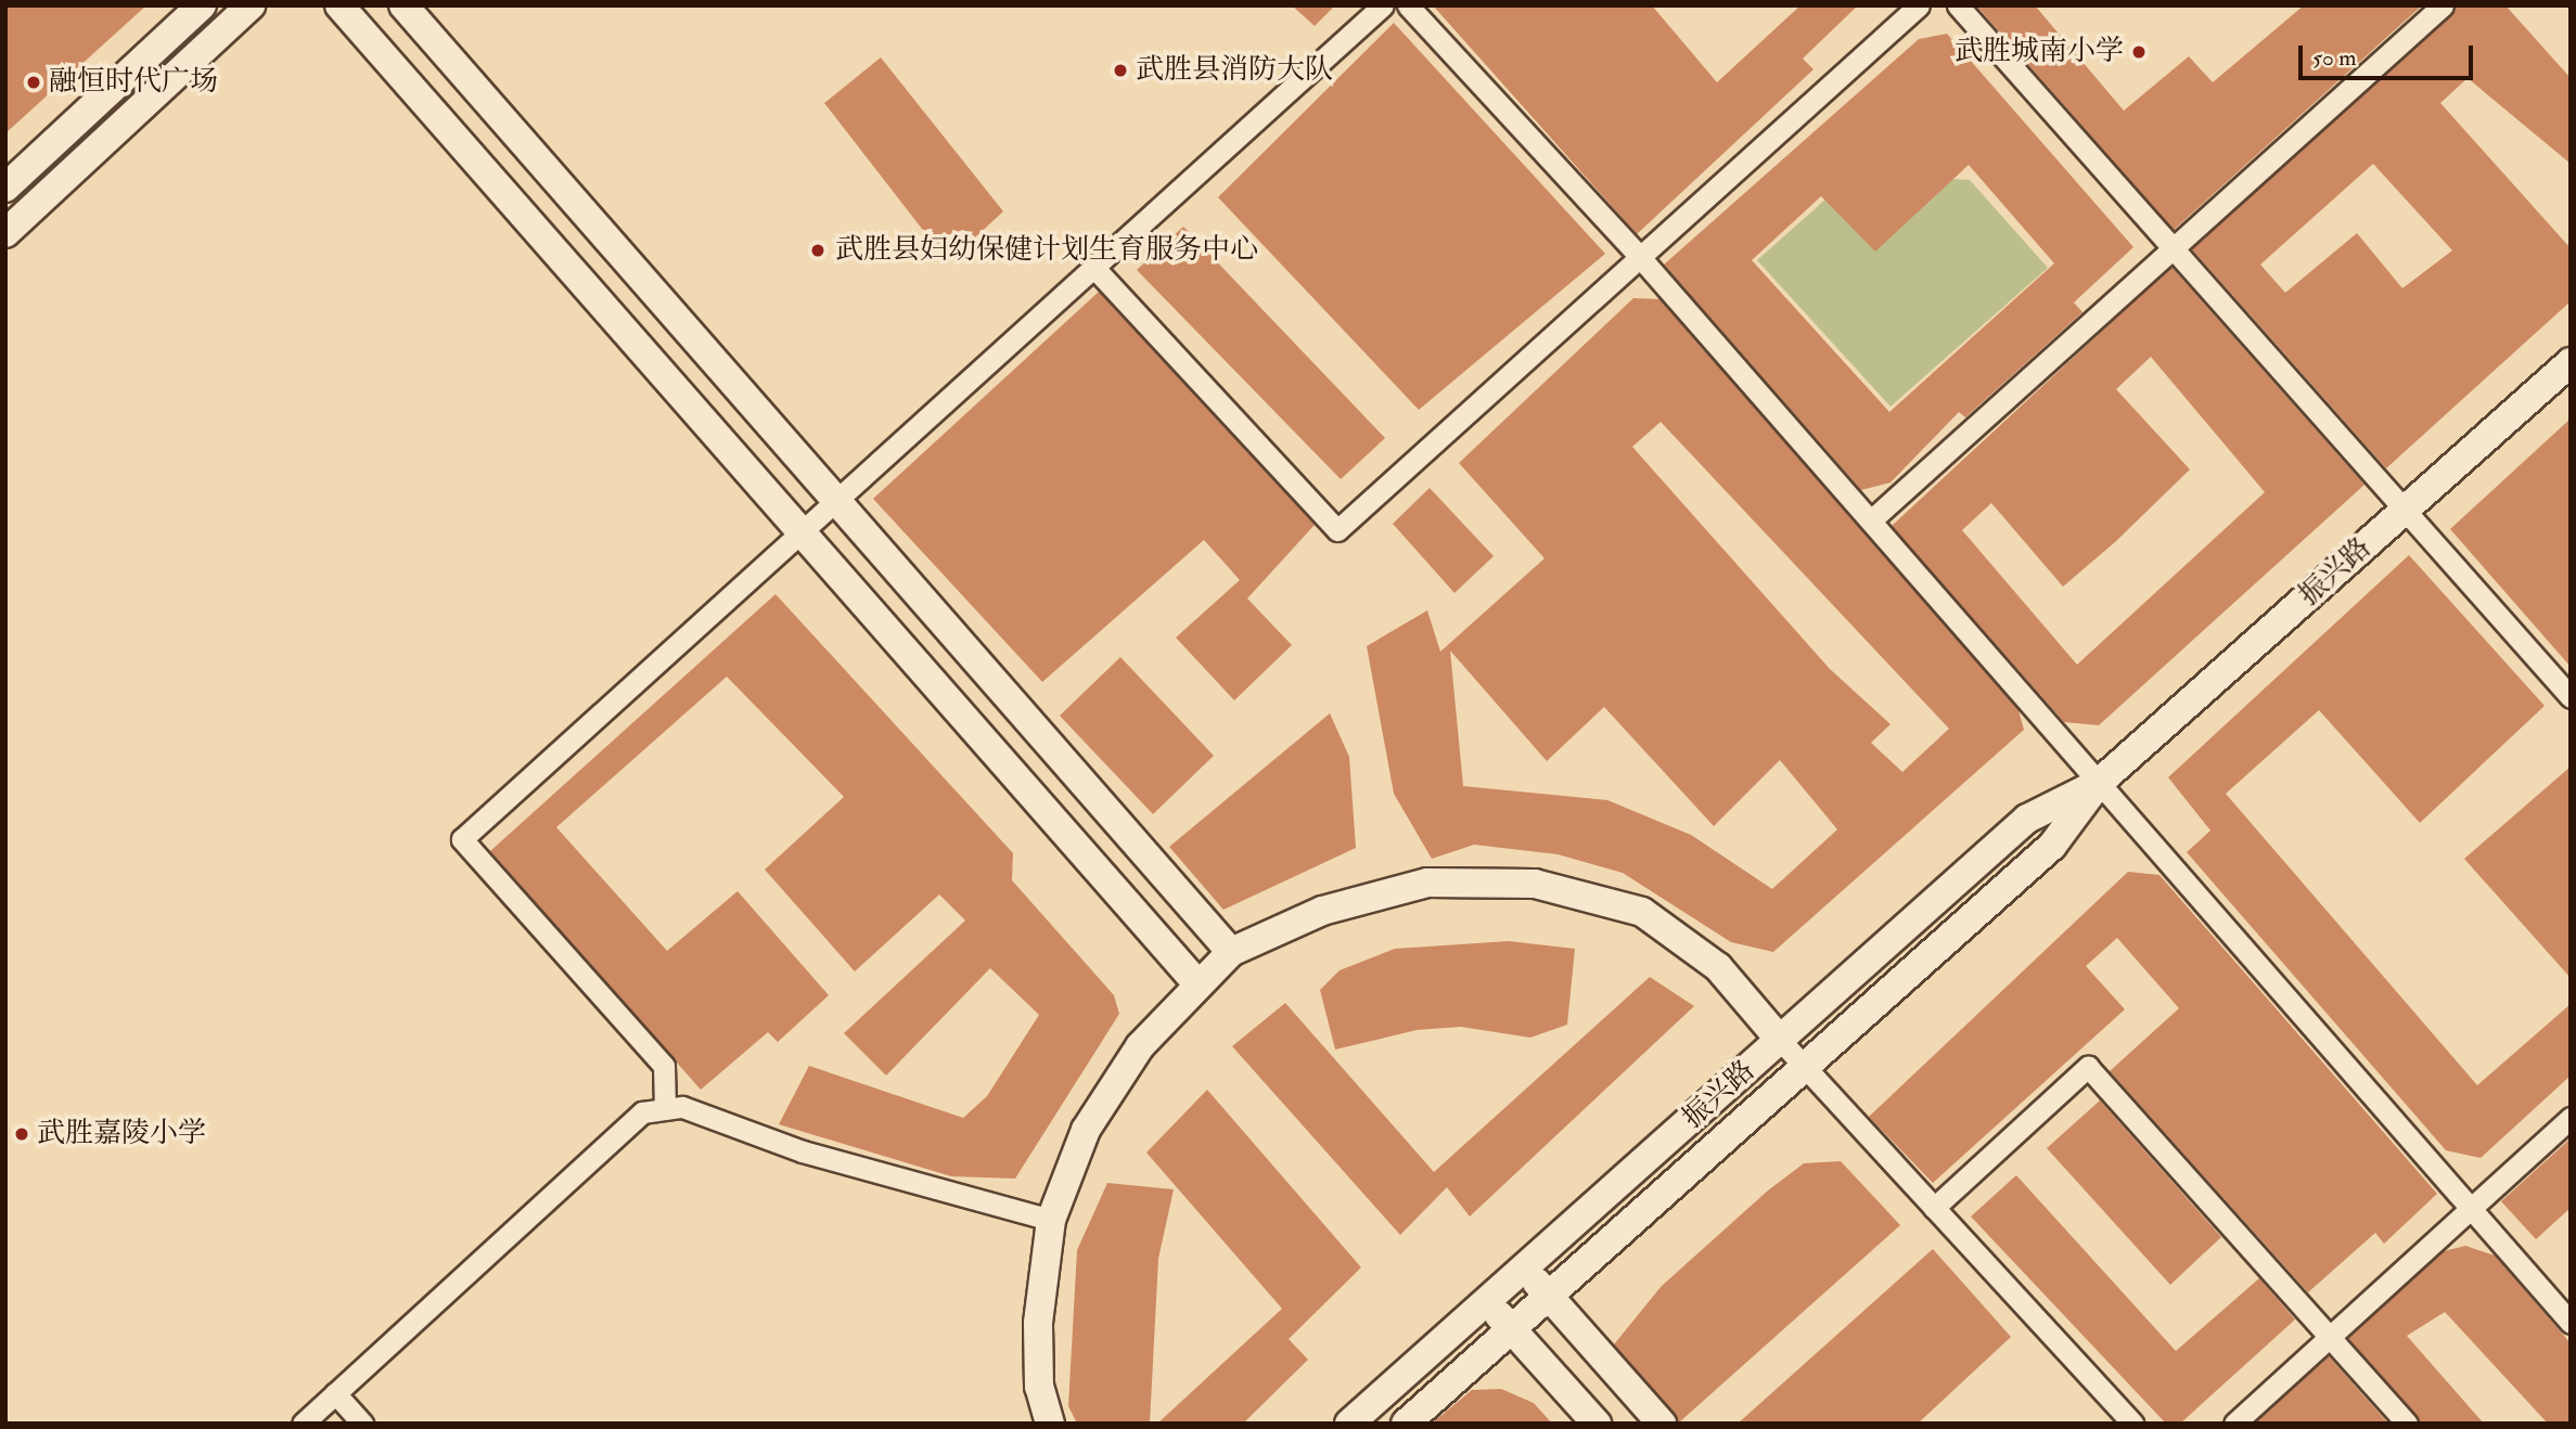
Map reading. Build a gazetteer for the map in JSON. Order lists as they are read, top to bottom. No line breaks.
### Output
{"streets":{"main road":["振兴路"]},"places":["武胜城南小学","武胜县消防大队","融恒时代广场","武胜县妇幼保健计划生育服务中心","武胜嘉陵小学"],"scale_bar":"50 m"}
